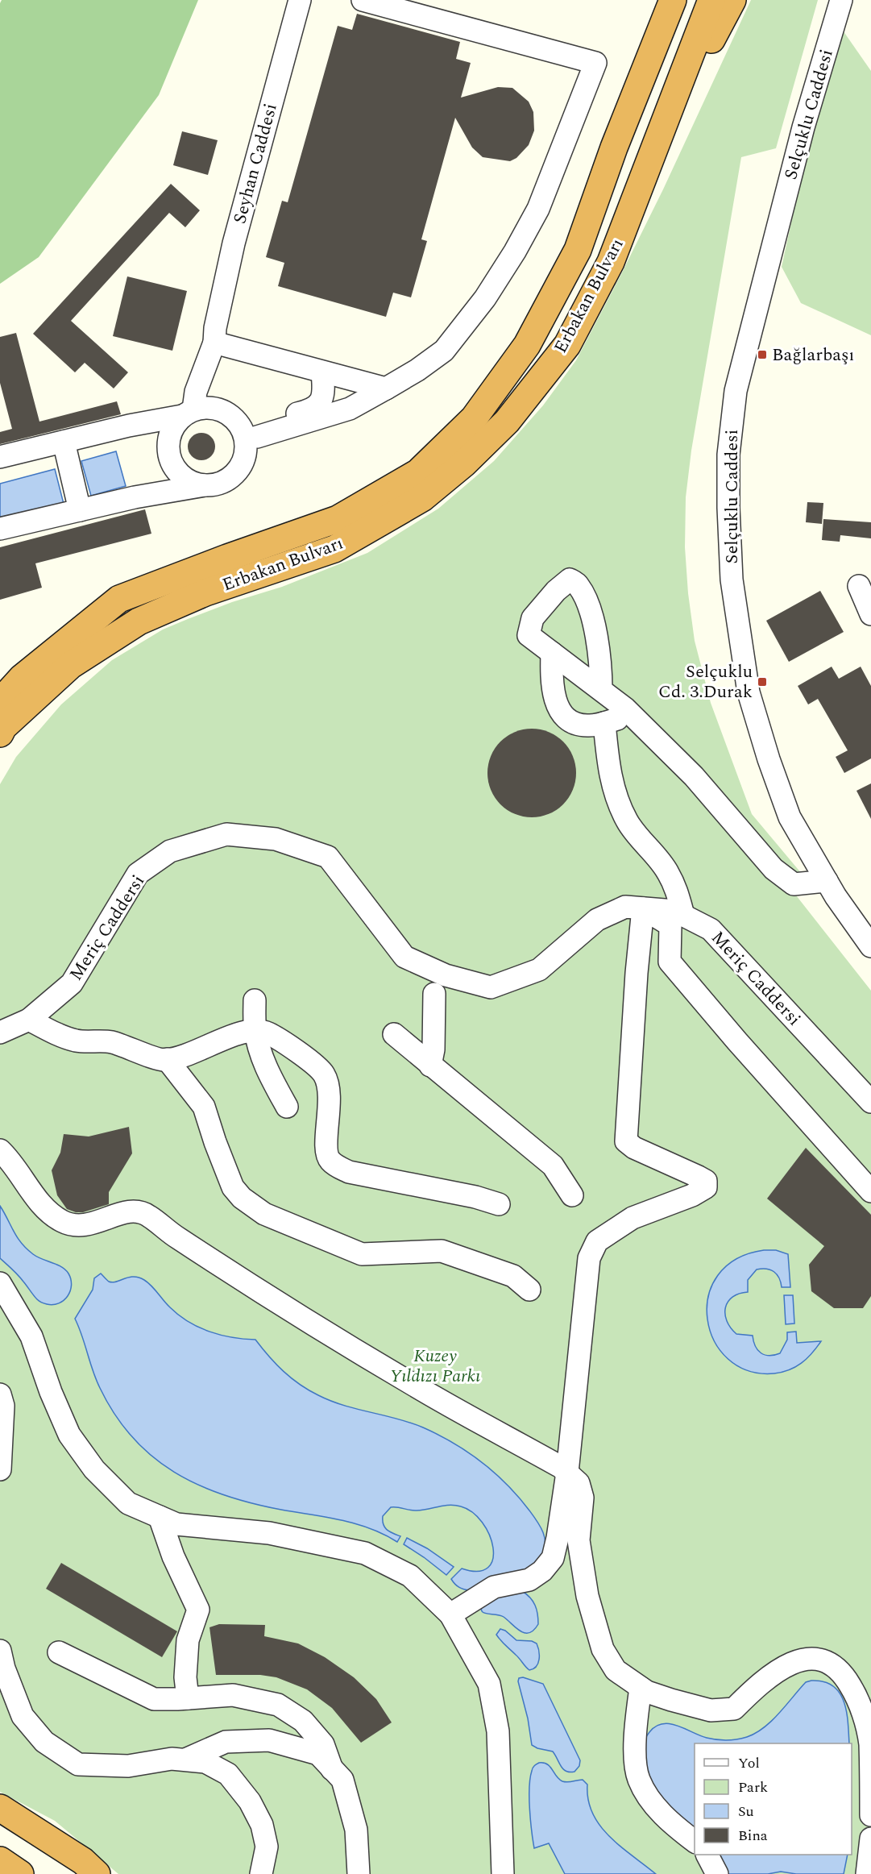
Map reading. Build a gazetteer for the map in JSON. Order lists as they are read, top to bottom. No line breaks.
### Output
{"streets":{"highway":["Erbakan Bulvarı"],"street":["Selçuklu Caddesi","Seyhan Caddesi","Meriç Caddersi"]},"parks":["Kuzey Yıldızı Parkı"],"places":{"transit":["Bağlarbaşı","Selçuklu Cd. 3.Durak"]},"legend":["Yol","Park","Su","Bina"]}
